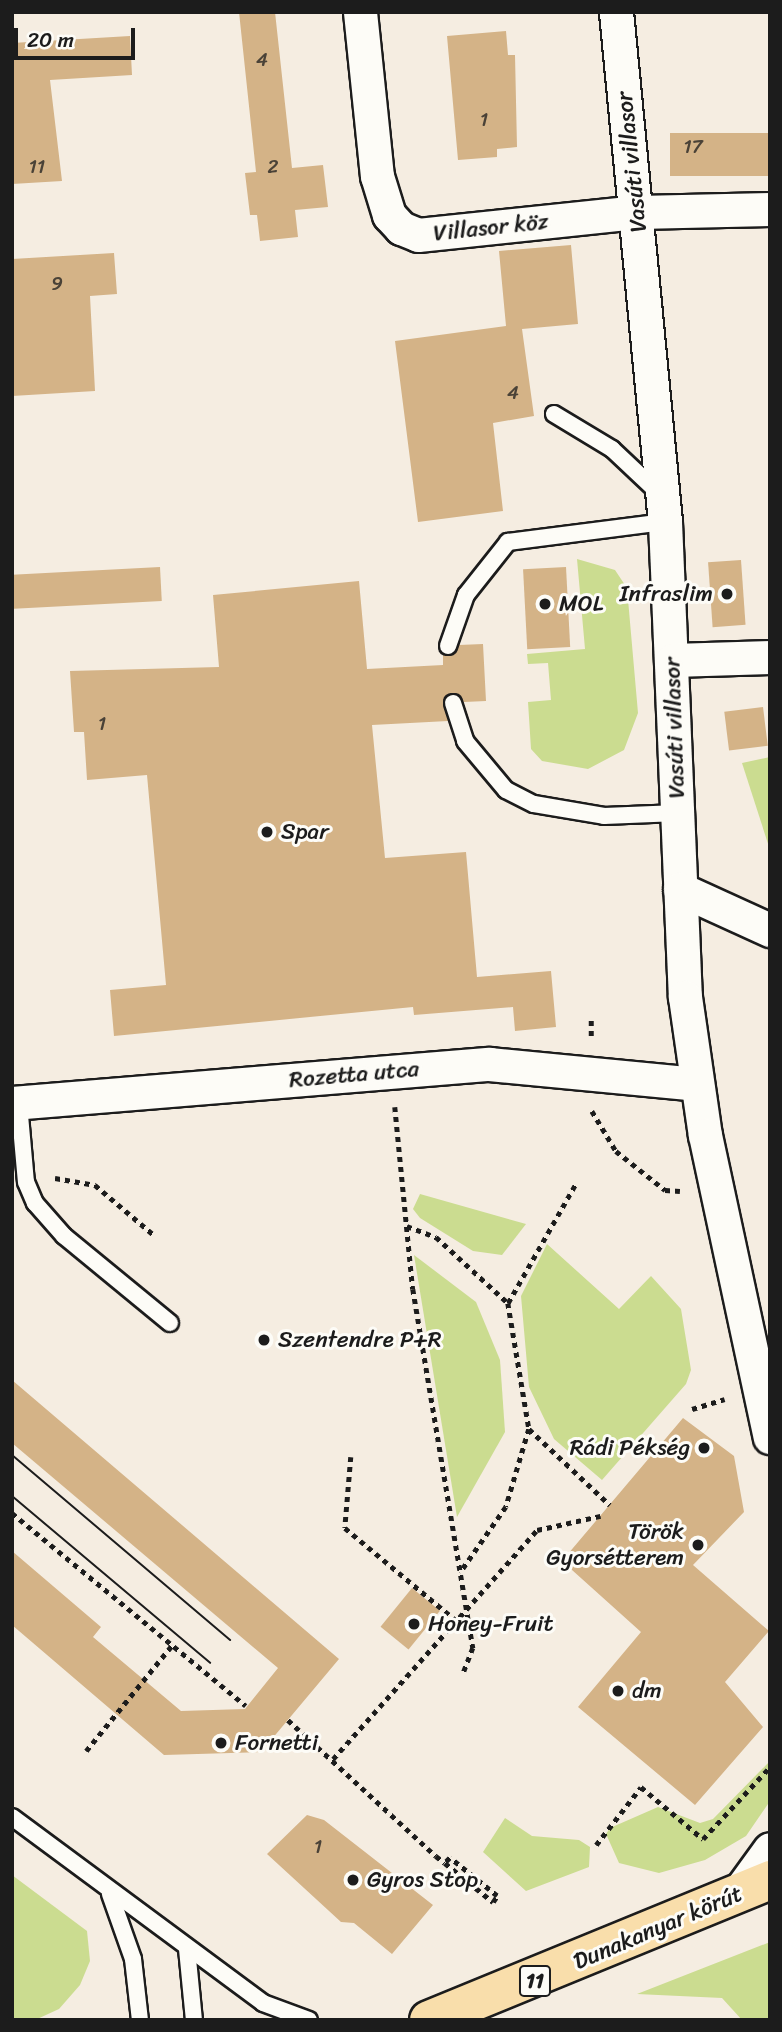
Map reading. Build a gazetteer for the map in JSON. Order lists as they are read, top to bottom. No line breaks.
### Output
{"streets":{"main road":["Dunakanyar körút","11"],"street":["Vasúti villasor","Villasor köz","Rozetta utca"]},"crossings":[["Vasúti villasor","Villasor köz"],["Vasúti villasor","Rozetta utca"]],"places":["Infraslim","MOL","Spar","Szentendre P+R","Rádi Pékség","Török Gyorsétterem","Honey-Fruit","dm","Fornetti","Gyros Stop"],"house_numbers":["4","1","17","11","2","9","4","1","1"],"scale_bar":"20 m"}
